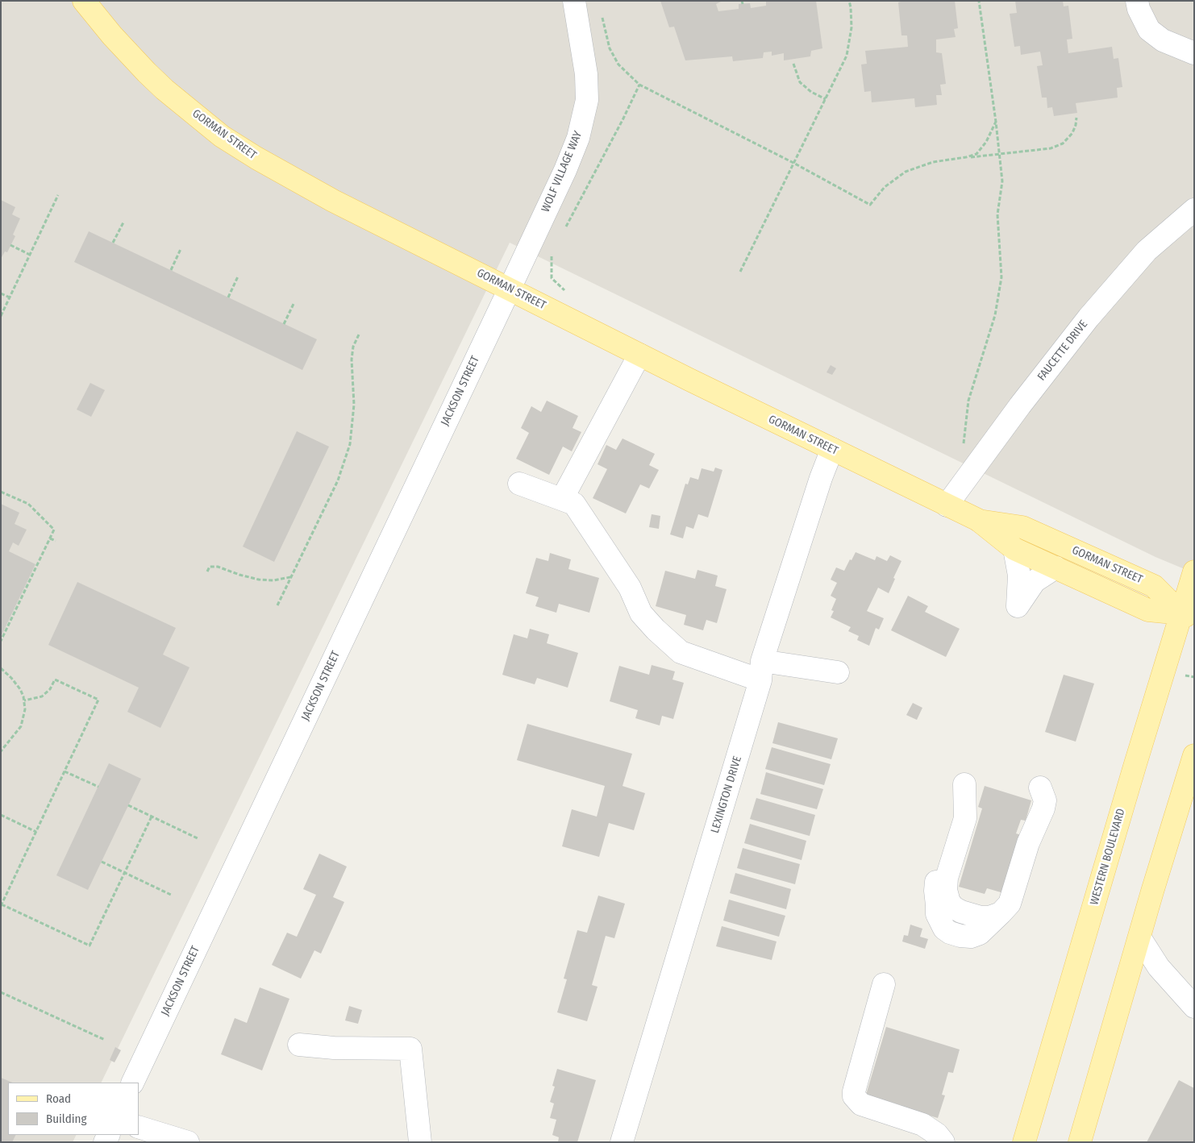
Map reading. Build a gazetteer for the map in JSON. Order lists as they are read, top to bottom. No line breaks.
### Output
{"streets":{"main road":["GORMAN STREET","WESTERN BOULEVARD"],"street":["WOLF VILLAGE WAY","FAUCETTE DRIVE","JACKSON STREET","LEXINGTON DRIVE"]},"crossings":[["GORMAN STREET","WOLF VILLAGE WAY"],["GORMAN STREET","FAUCETTE DRIVE"],["GORMAN STREET","JACKSON STREET"],["GORMAN STREET","LEXINGTON DRIVE"],["GORMAN STREET","WESTERN BOULEVARD"],["WOLF VILLAGE WAY","JACKSON STREET"]],"legend":["Road","Building"]}
